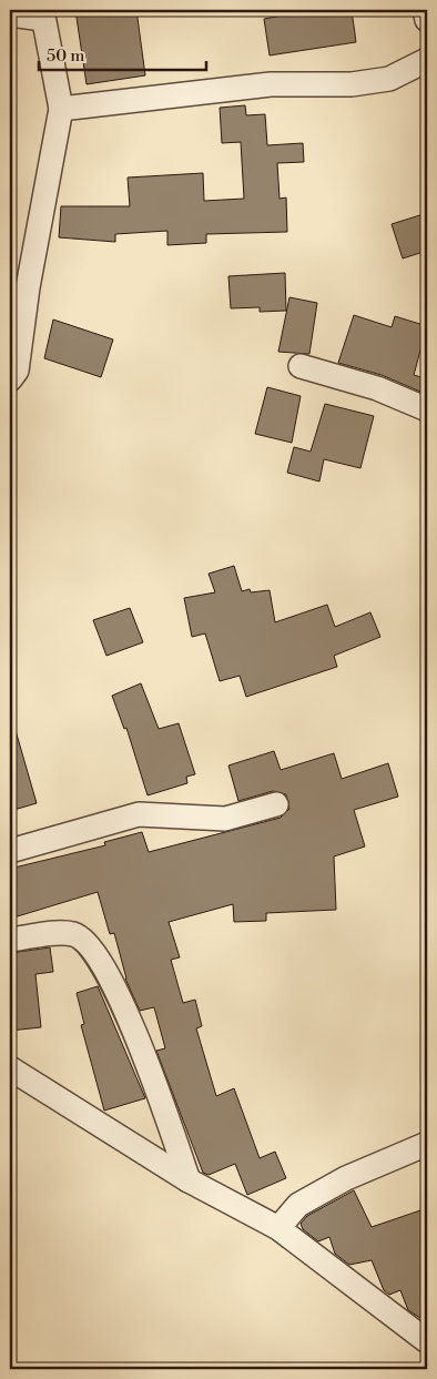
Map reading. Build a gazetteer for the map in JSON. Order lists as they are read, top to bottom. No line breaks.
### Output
{"scale_bar":"50 m"}
